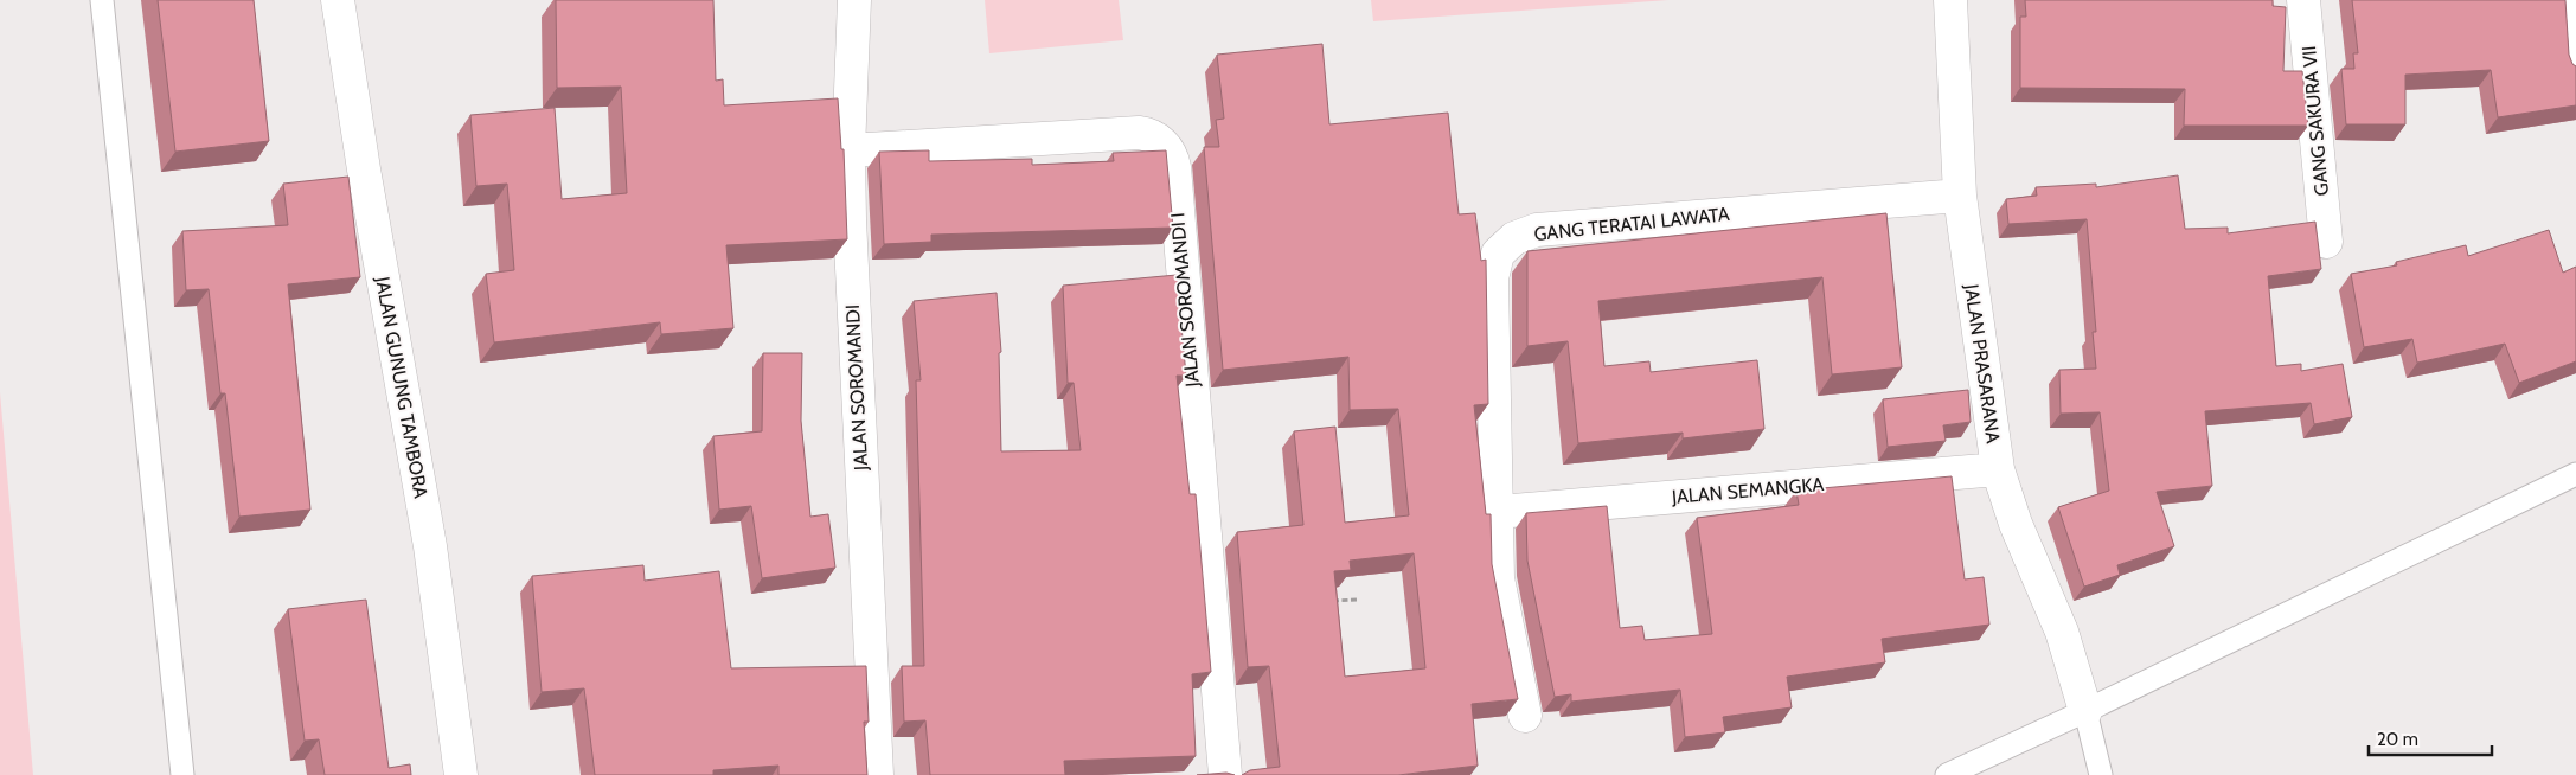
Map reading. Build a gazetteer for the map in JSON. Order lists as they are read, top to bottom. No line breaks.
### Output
{"streets":{"street":["GANG SAKURA VII","GANG TERATAI LAWATA","JALAN SOROMANDI I","JALAN PRASARANA","JALAN GUNUNG TAMBORA","JALAN SOROMANDI","JALAN SEMANGKA"]},"crossings":[["GANG TERATAI LAWATA","JALAN PRASARANA"],["GANG TERATAI LAWATA","JALAN SEMANGKA"],["JALAN SOROMANDI I","JALAN SOROMANDI"],["JALAN PRASARANA","JALAN SEMANGKA"]],"scale_bar":"20 m"}
